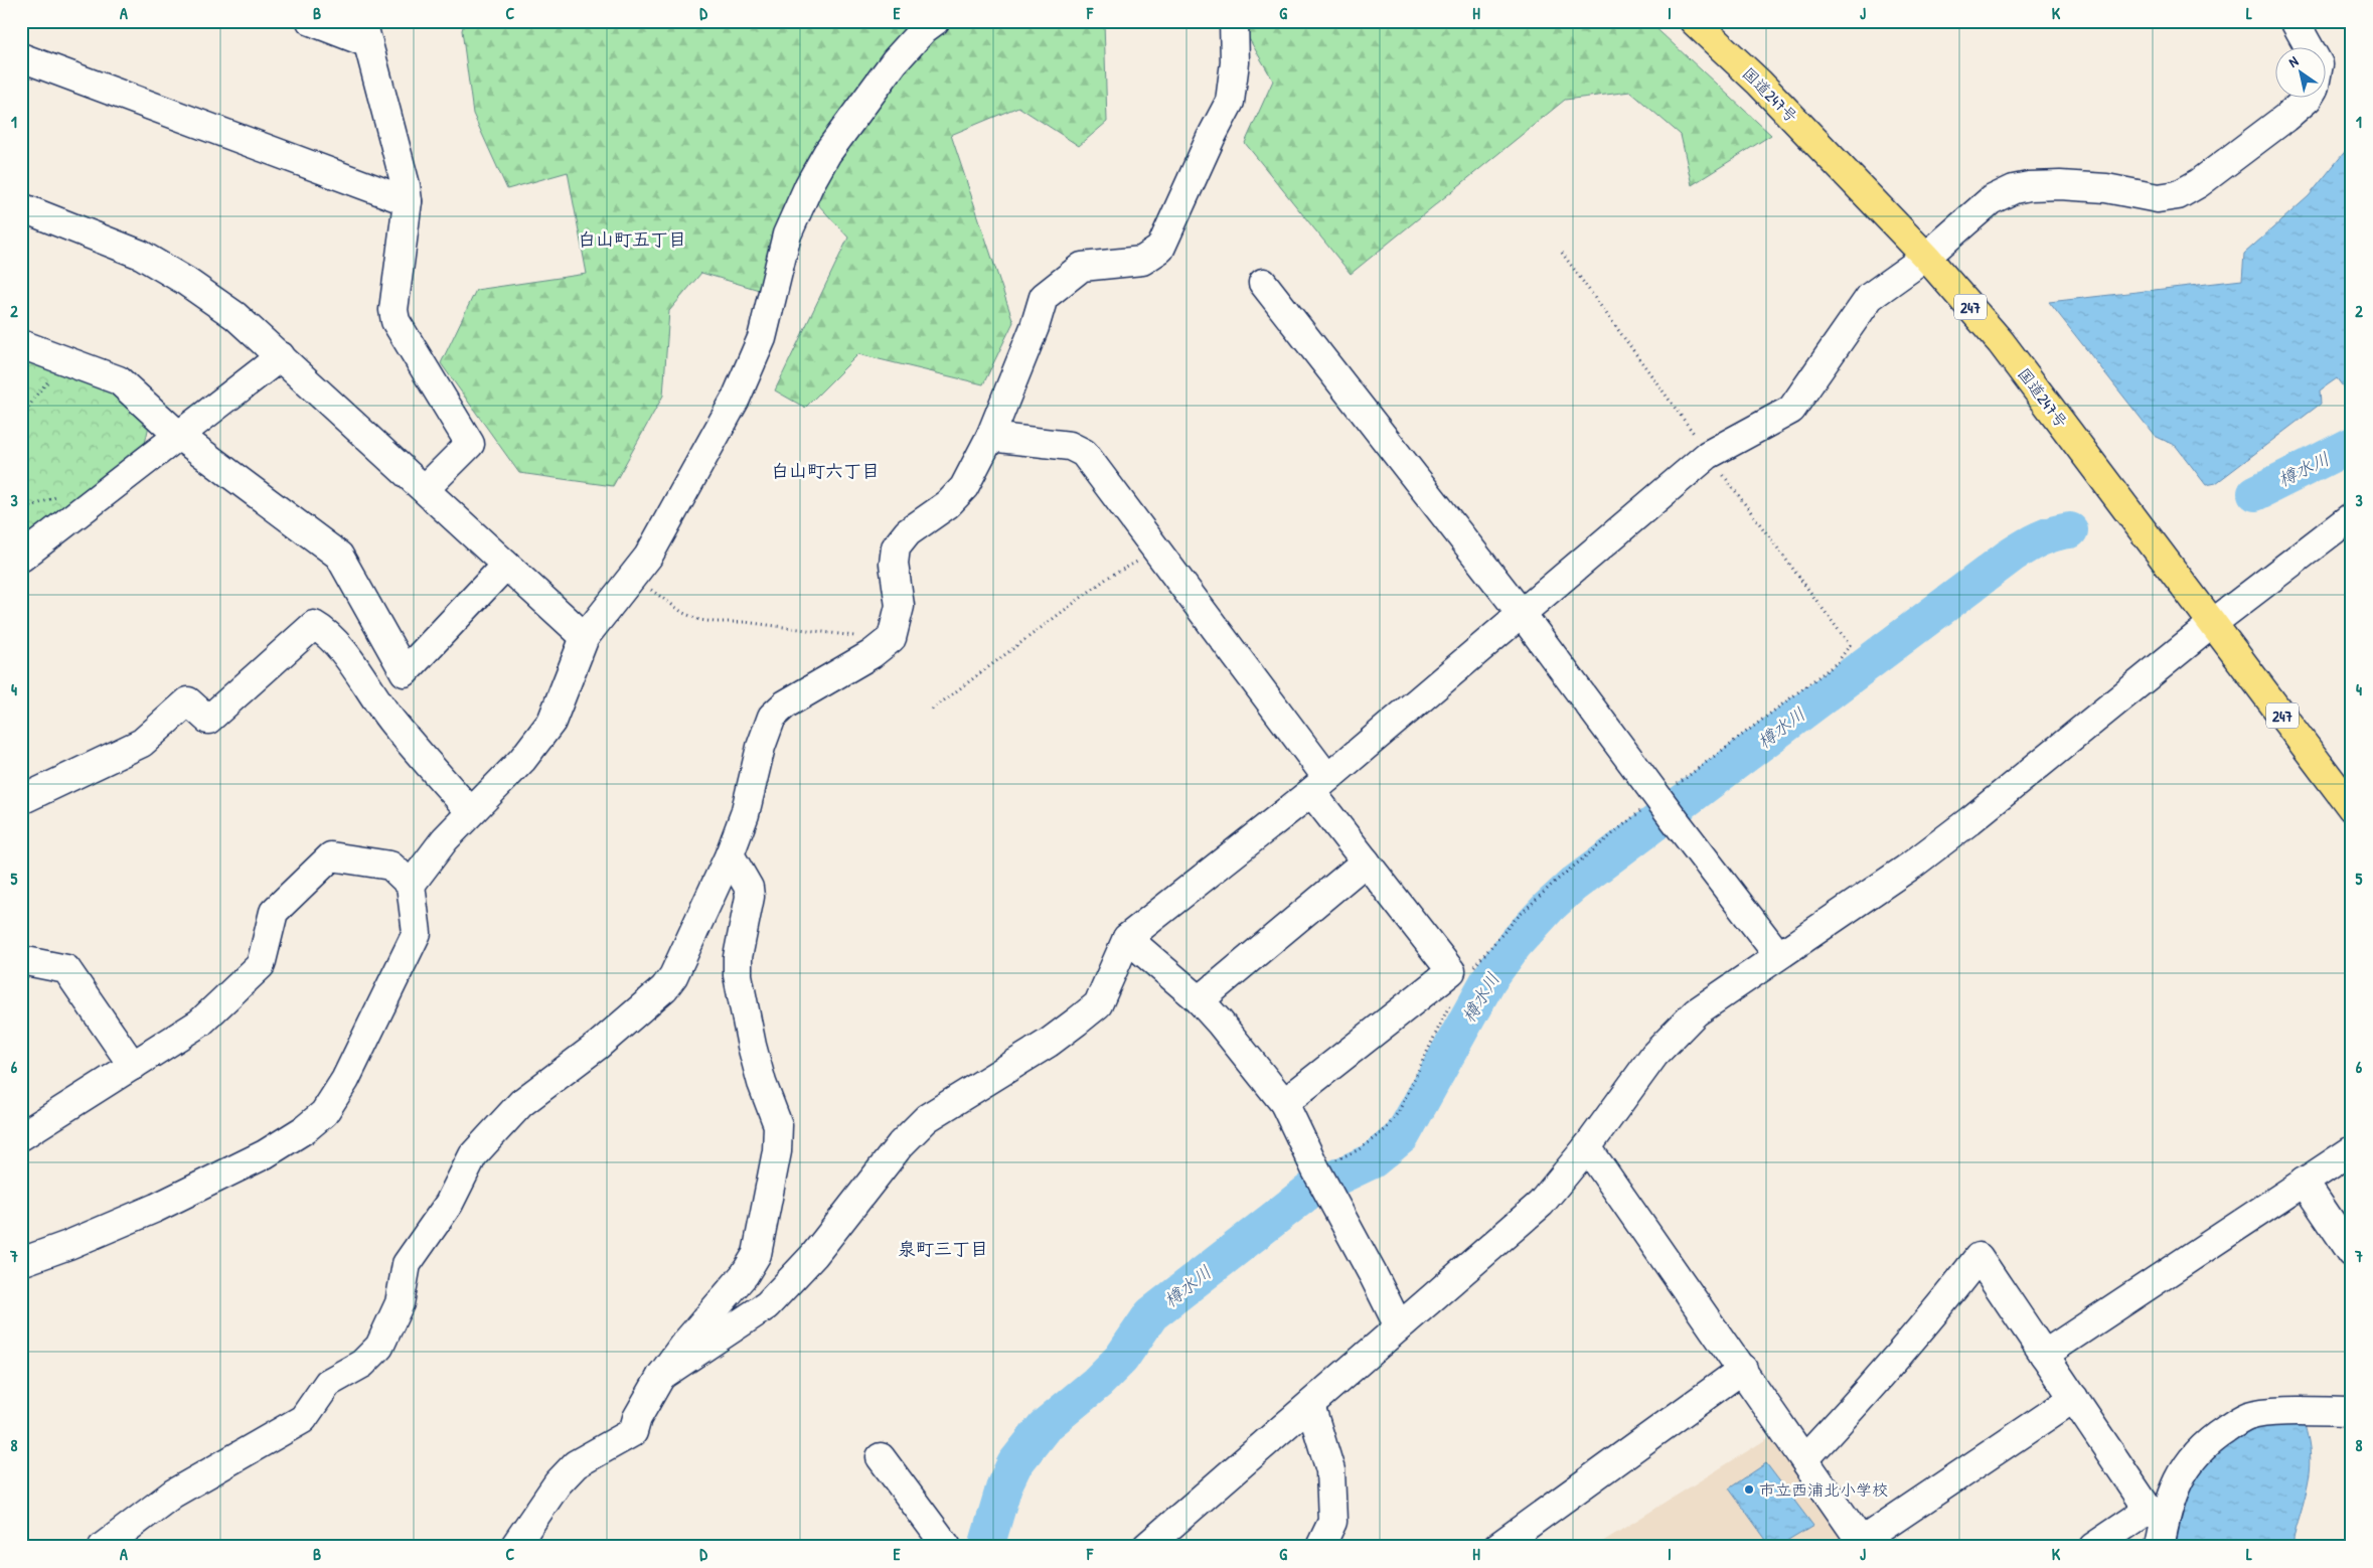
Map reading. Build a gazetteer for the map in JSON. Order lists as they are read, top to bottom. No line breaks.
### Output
{"streets":{"highway":["国道247号","247"]},"districts":["白山町五丁目","白山町六丁目","泉町三丁目"],"water":["樽水川"],"places":["市立西浦北小学校"],"north":"top left","grid":{"columns":["A","B","C","D","E","F","G","H","I","J","K","L"],"rows":["1","2","3","4","5","6","7","8"]}}
